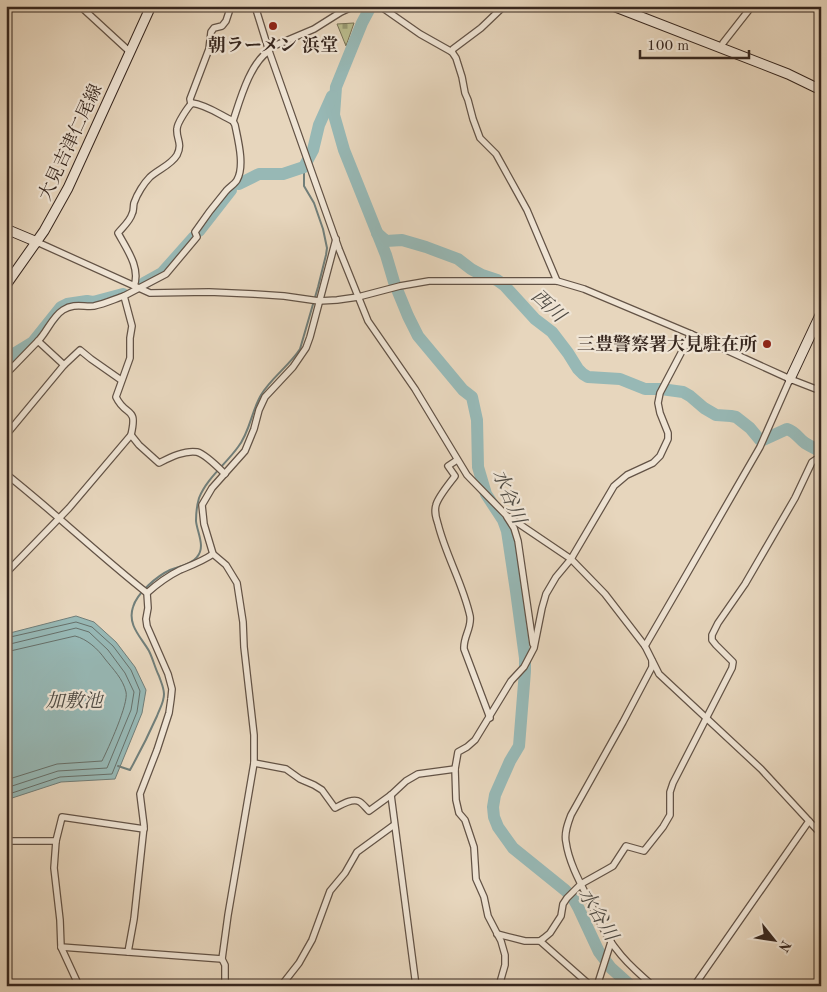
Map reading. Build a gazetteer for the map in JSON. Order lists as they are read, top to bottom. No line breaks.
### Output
{"streets":{"main road":["大見吉津仁尾線"]},"water":["西川","水谷川","加敷池"],"places":["朝ラーメン 浜堂","三豊警察署大見駐在所"],"scale_bar":"100 m","north":"bottom right"}
